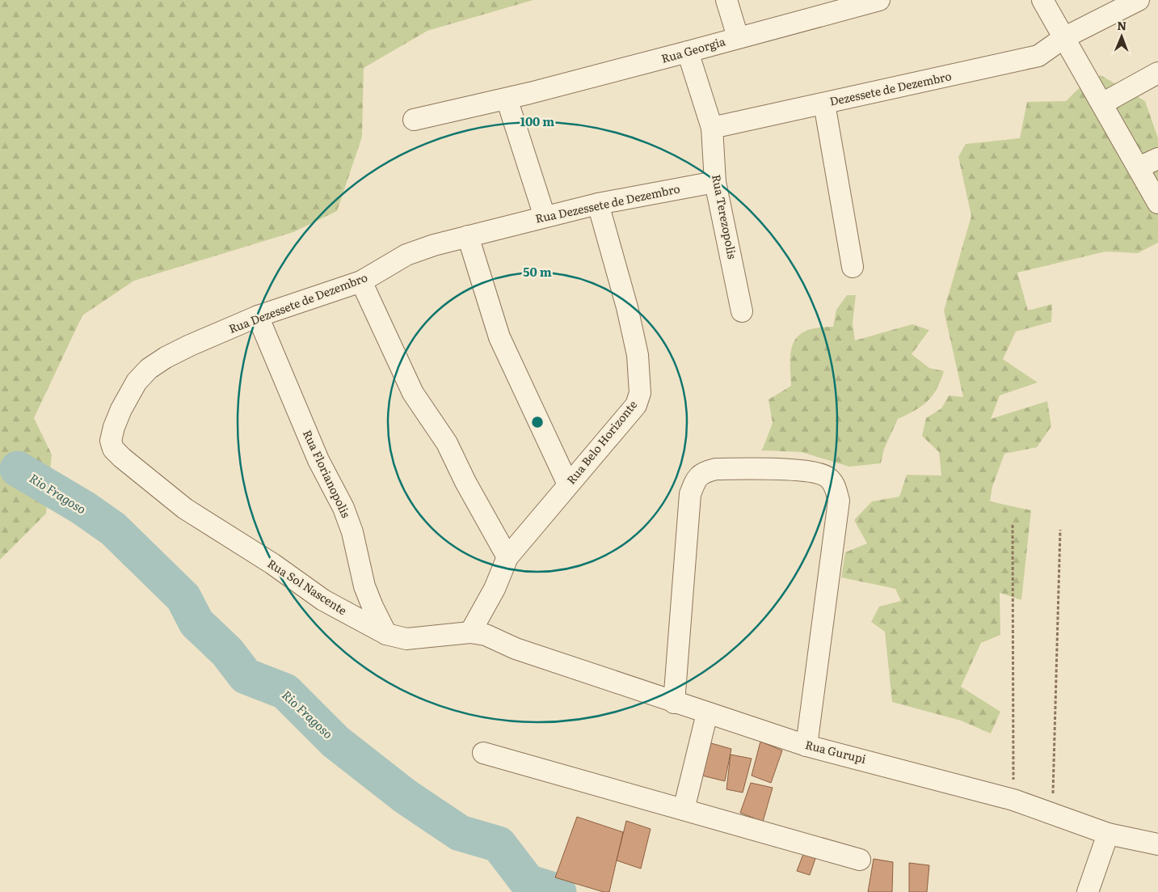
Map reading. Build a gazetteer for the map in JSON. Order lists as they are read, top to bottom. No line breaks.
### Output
{"streets":{"street":["Rua Georgia","Dezessete de Dezembro","Rua Dezessete de Dezembro","Rua Terezopolis","Rua Belo Horizonte","Rua Florianopolis","Rua Sol Nascente","Rua Gurupi"]},"crossings":[["Rua Georgia","Rua Terezopolis"],["Dezessete de Dezembro","Rua Terezopolis"],["Rua Dezessete de Dezembro","Rua Terezopolis"],["Rua Dezessete de Dezembro","Rua Belo Horizonte"],["Rua Dezessete de Dezembro","Rua Florianopolis"],["Rua Dezessete de Dezembro","Rua Sol Nascente"],["Rua Belo Horizonte","Rua Sol Nascente"],["Rua Florianopolis","Rua Sol Nascente"],["Rua Sol Nascente","Rua Gurupi"]],"water":["Rio Fragoso"],"north":"top","rings":["100 m","50 m"]}
